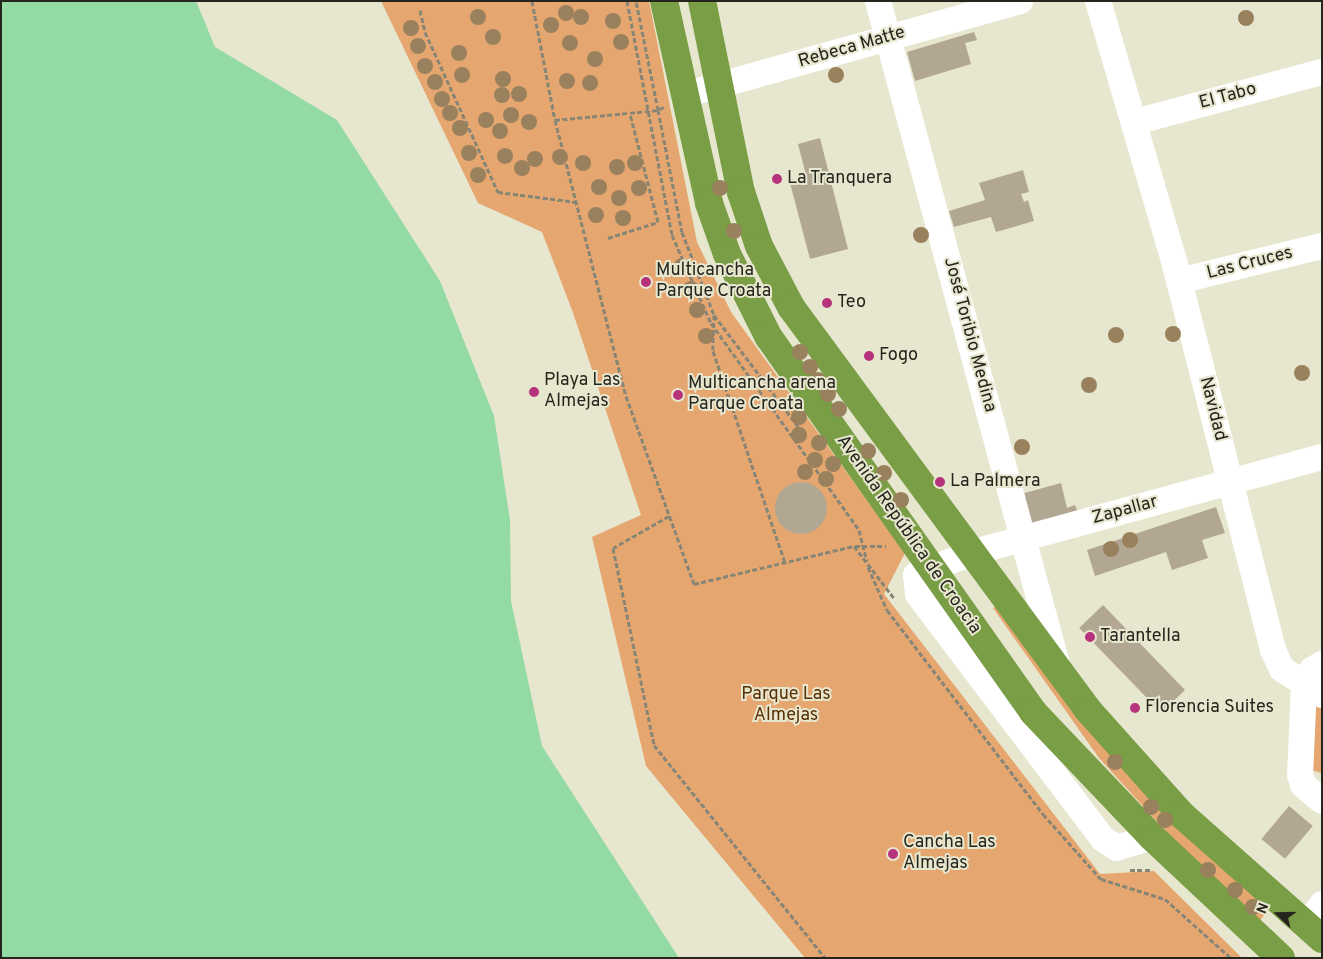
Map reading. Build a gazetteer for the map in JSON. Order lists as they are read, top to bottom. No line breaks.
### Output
{"streets":{"highway":["Avenida República de Croacia"],"street":["Rebeca Matte","El Tabo","Las Cruces","José Toribio Medina","Navidad","Zapallar"]},"crossings":[["Rebeca Matte","José Toribio Medina"],["Rebeca Matte","Avenida República de Croacia"],["El Tabo","Navidad"],["Las Cruces","Navidad"],["José Toribio Medina","Zapallar"],["Navidad","Zapallar"],["Zapallar","Avenida República de Croacia"]],"parks":["Parque Las Almejas"],"places":["La Tranquera","Multicancha Parque Croata","Teo","Fogo","Playa Las Almejas","Multicancha arena Parque Croata","La Palmera","Tarantella","Florencia Suites","Cancha Las Almejas"],"north":"left"}
